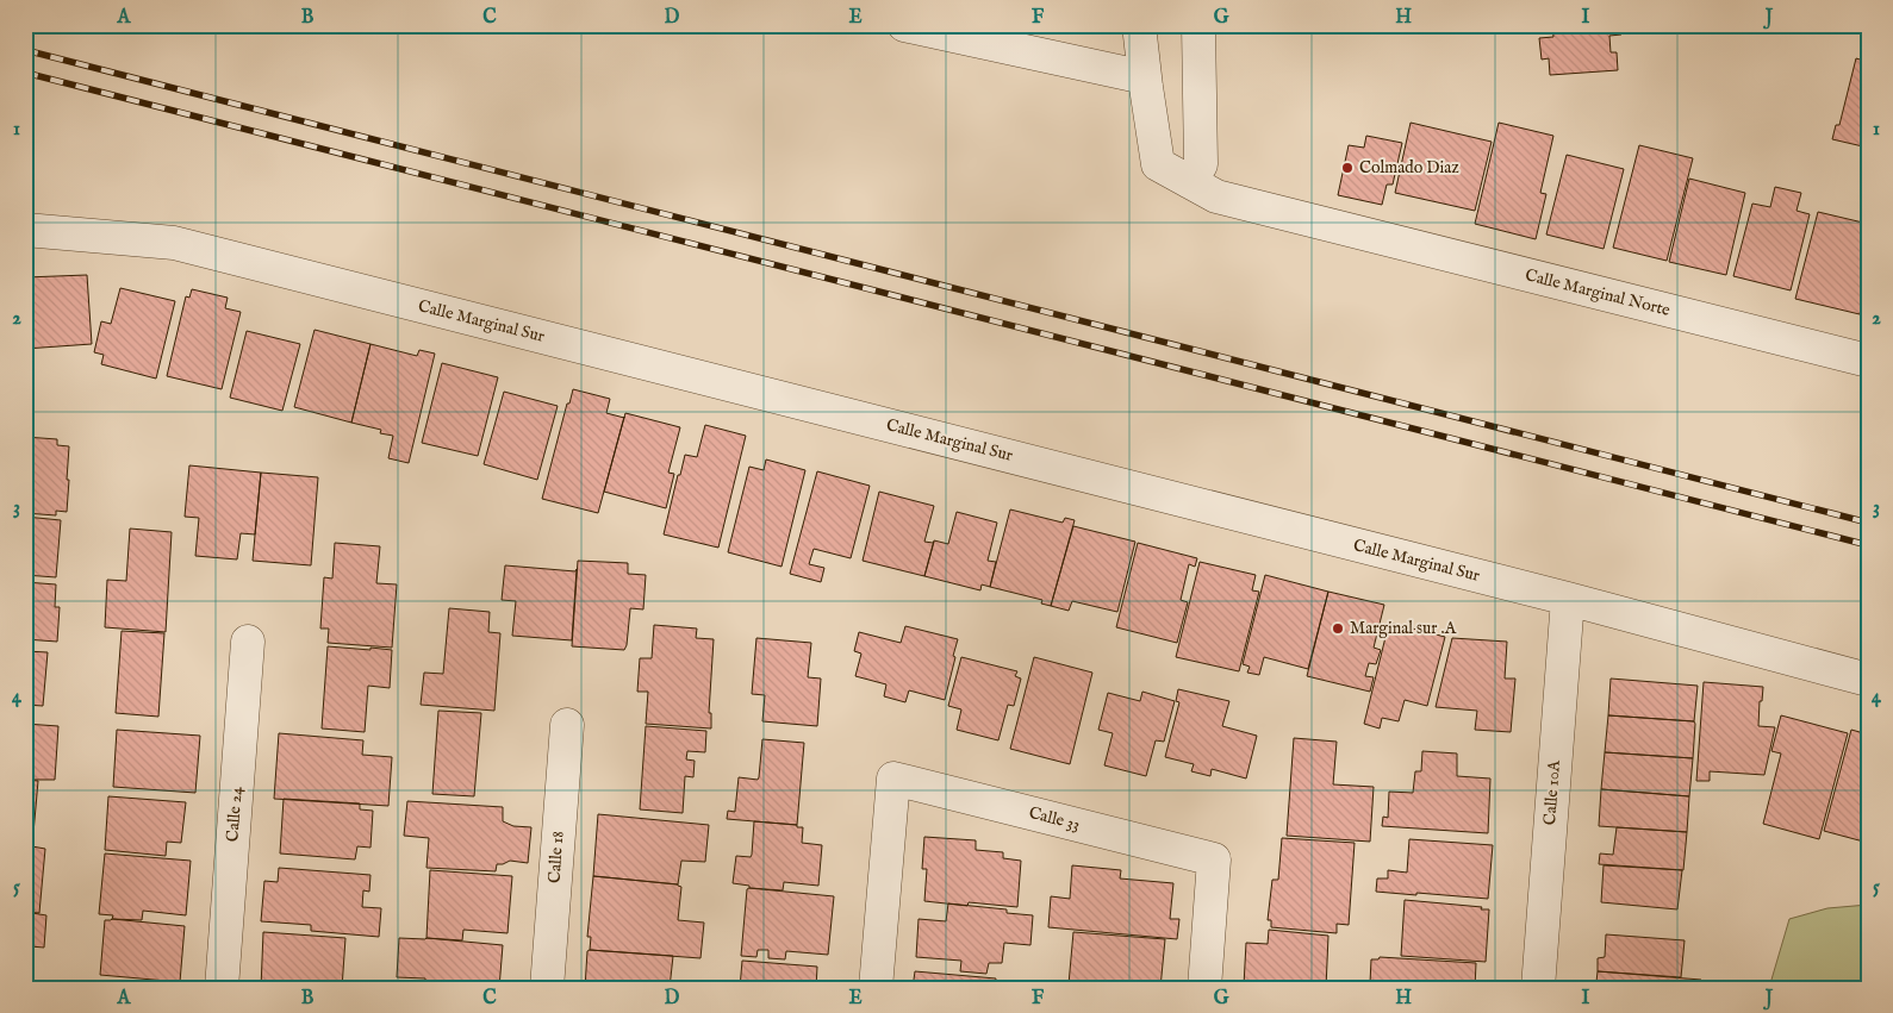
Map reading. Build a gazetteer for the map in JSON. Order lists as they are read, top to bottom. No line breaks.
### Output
{"streets":{"street":["Calle Marginal Norte","Calle Marginal Sur","Calle 10A","Calle 24","Calle 33","Calle 18"]},"crossings":[["Calle Marginal Sur","Calle 10A"]],"places":["Colmado Diaz","Marginal sur .A"],"grid":{"columns":["A","B","C","D","E","F","G","H","I","J"],"rows":["1","2","3","4","5"]}}
